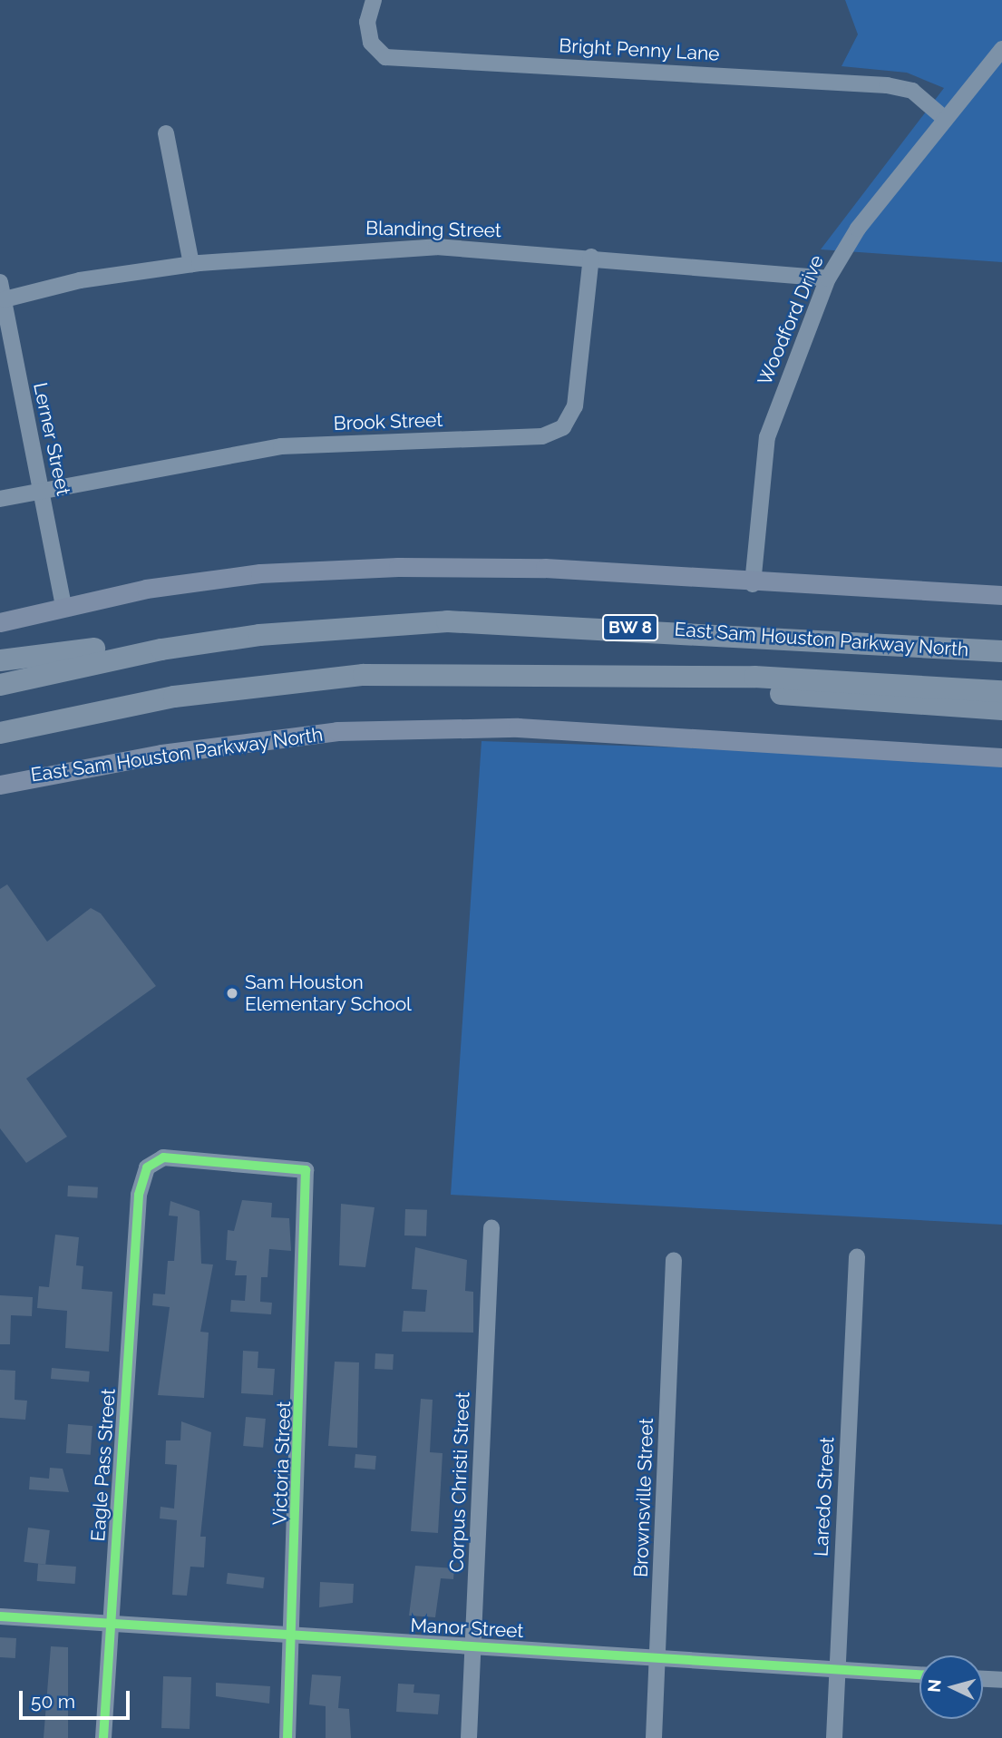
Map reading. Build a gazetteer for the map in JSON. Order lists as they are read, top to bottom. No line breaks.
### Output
{"streets":{"highway":["BW 8","East Sam Houston Parkway North"],"street":["Bright Penny Lane","Blanding Street","Woodford Drive","Brook Street","Lerner Street","Victoria Street","Eagle Pass Street","Corpus Christi Street","Laredo Street","Brownsville Street","Manor Street"]},"crossings":[["Bright Penny Lane","Woodford Drive"],["Blanding Street","Woodford Drive"],["Blanding Street","Brook Street"],["Blanding Street","Lerner Street"],["Brook Street","Lerner Street"],["Victoria Street","Eagle Pass Street"],["Victoria Street","Manor Street"],["Eagle Pass Street","Manor Street"],["Corpus Christi Street","Manor Street"],["Laredo Street","Manor Street"],["Brownsville Street","Manor Street"]],"places":["Sam Houston Elementary School"],"scale_bar":"50 m","north":"left"}
